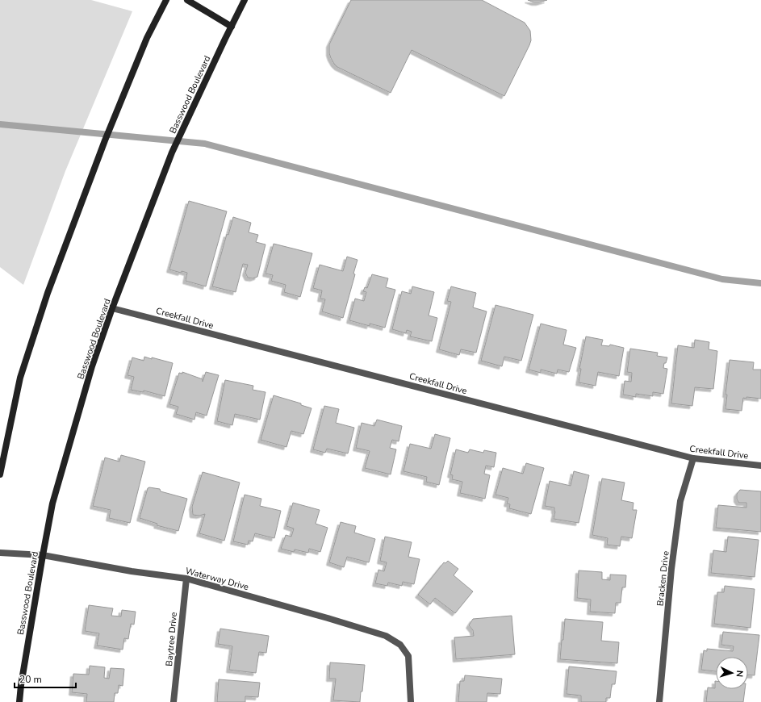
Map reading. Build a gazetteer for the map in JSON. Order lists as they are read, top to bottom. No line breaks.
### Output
{"streets":{"main road":["Basswood Boulevard"],"street":["Creekfall Drive","Waterway Drive","Bracken Drive","Baytree Drive"]},"crossings":[["Basswood Boulevard","Creekfall Drive"],["Basswood Boulevard","Waterway Drive"],["Creekfall Drive","Bracken Drive"],["Waterway Drive","Baytree Drive"]],"scale_bar":"20 m","north":"right"}
